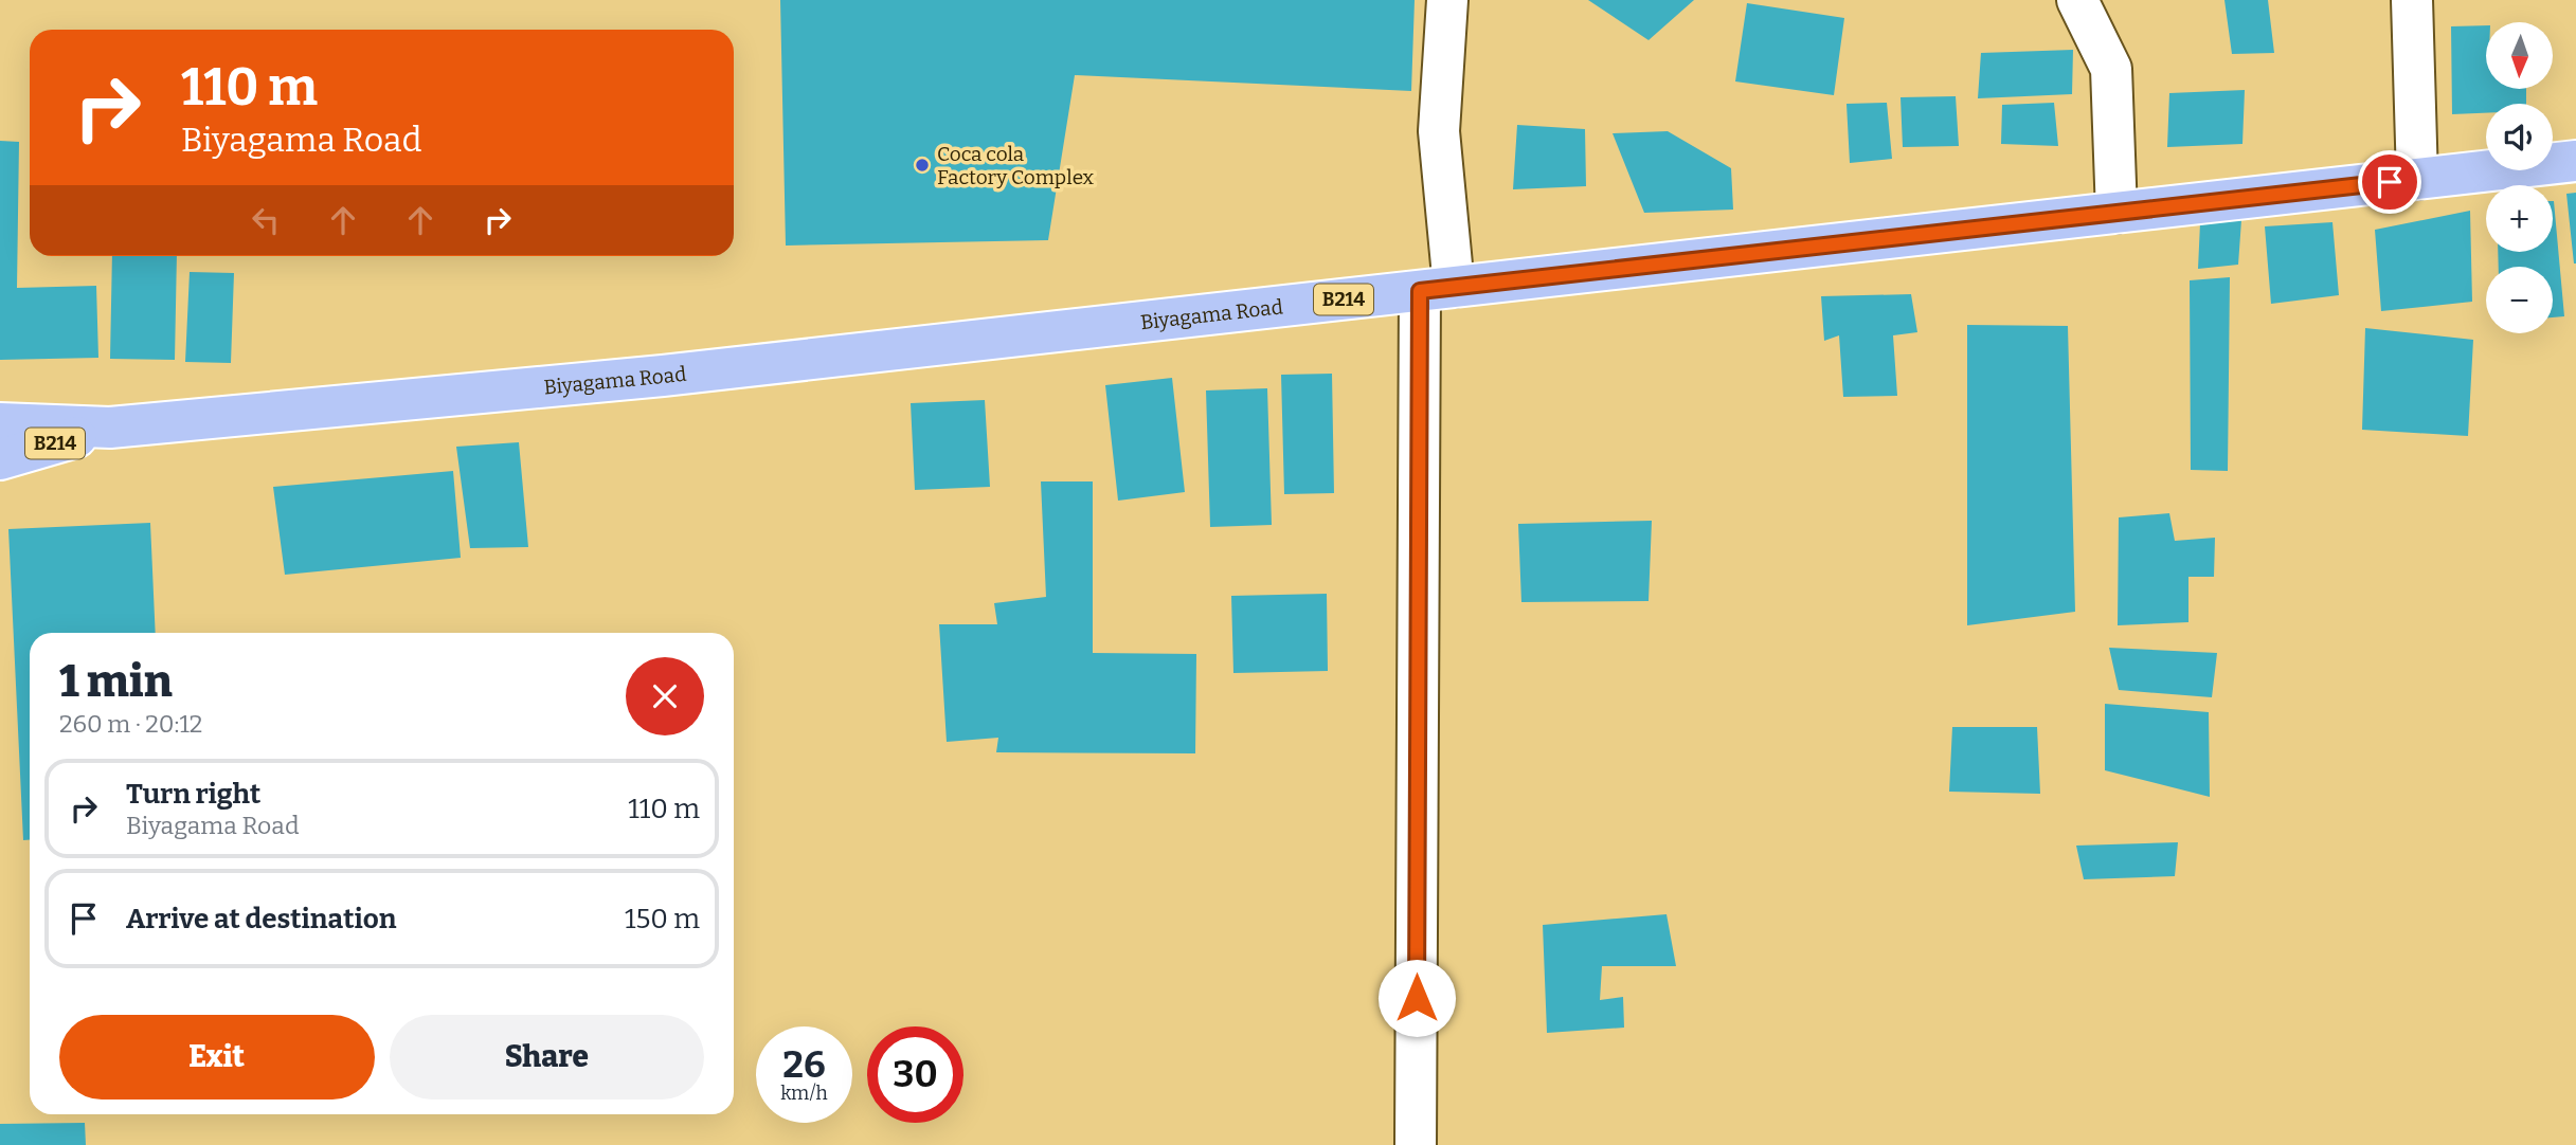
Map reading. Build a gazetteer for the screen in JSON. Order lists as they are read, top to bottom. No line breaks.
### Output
{"streets":{"main road":["B214","Biyagama Road"]},"places":["Coca cola Factory Complex"],"north":"bottom","page":{"map_buttons":["+","−"],"turn":["110 m","Biyagama Road"],"heading":["1 min","260 m · 20:12"],"list":[{"name":"Turn right","note":"Biyagama Road","value":"110 m"},{"name":"Arrive at destination","value":"150 m"}],"buttons":["Exit","Share"],"speed":"26 km/h","limit":"30"}}
